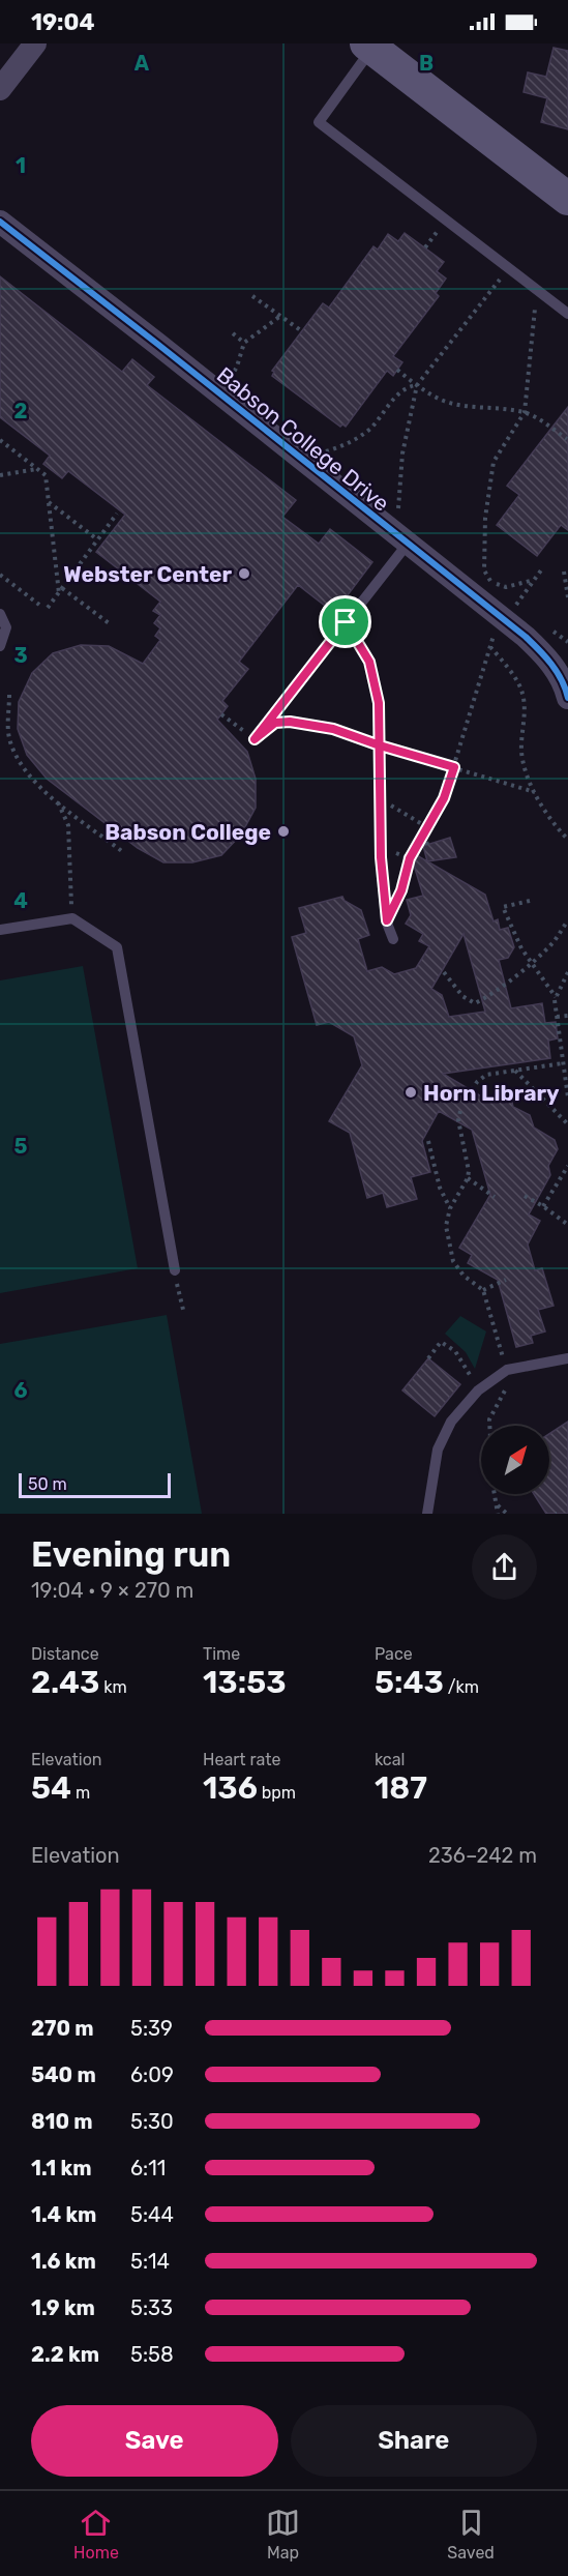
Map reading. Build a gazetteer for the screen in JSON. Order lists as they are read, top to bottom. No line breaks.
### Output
{"streets":{"street":["Babson College Drive"]},"places":["Webster Center","Babson College","Horn Library"],"scale_bar":"50 m","north":"top right","page":{"status":"19:04","scale":"50 m","heading":["Evening run","19:04 · 9 × 270 m"],"stats":[["Distance","2.43 km"],["Time","13:53"],["Pace","5:43 /km"],["Elevation","54 m"],["Heart rate","136 bpm"],["kcal","187"]],"chart":["Elevation","236–242 m"],"list":[{"name":"270 m","note":"5:39"},{"name":"540 m","note":"6:09"},{"name":"810 m","note":"5:30"},{"name":"1.1 km","note":"6:11"},{"name":"1.4 km","note":"5:44"},{"name":"1.6 km","note":"5:14"},{"name":"1.9 km","note":"5:33"},{"name":"2.2 km","note":"5:58"}],"buttons":["Save","Share"],"tabs":["Home","Map","Saved"]},"grid":{"columns":["A","B"],"rows":["1","2","3","4","5","6"]}}
